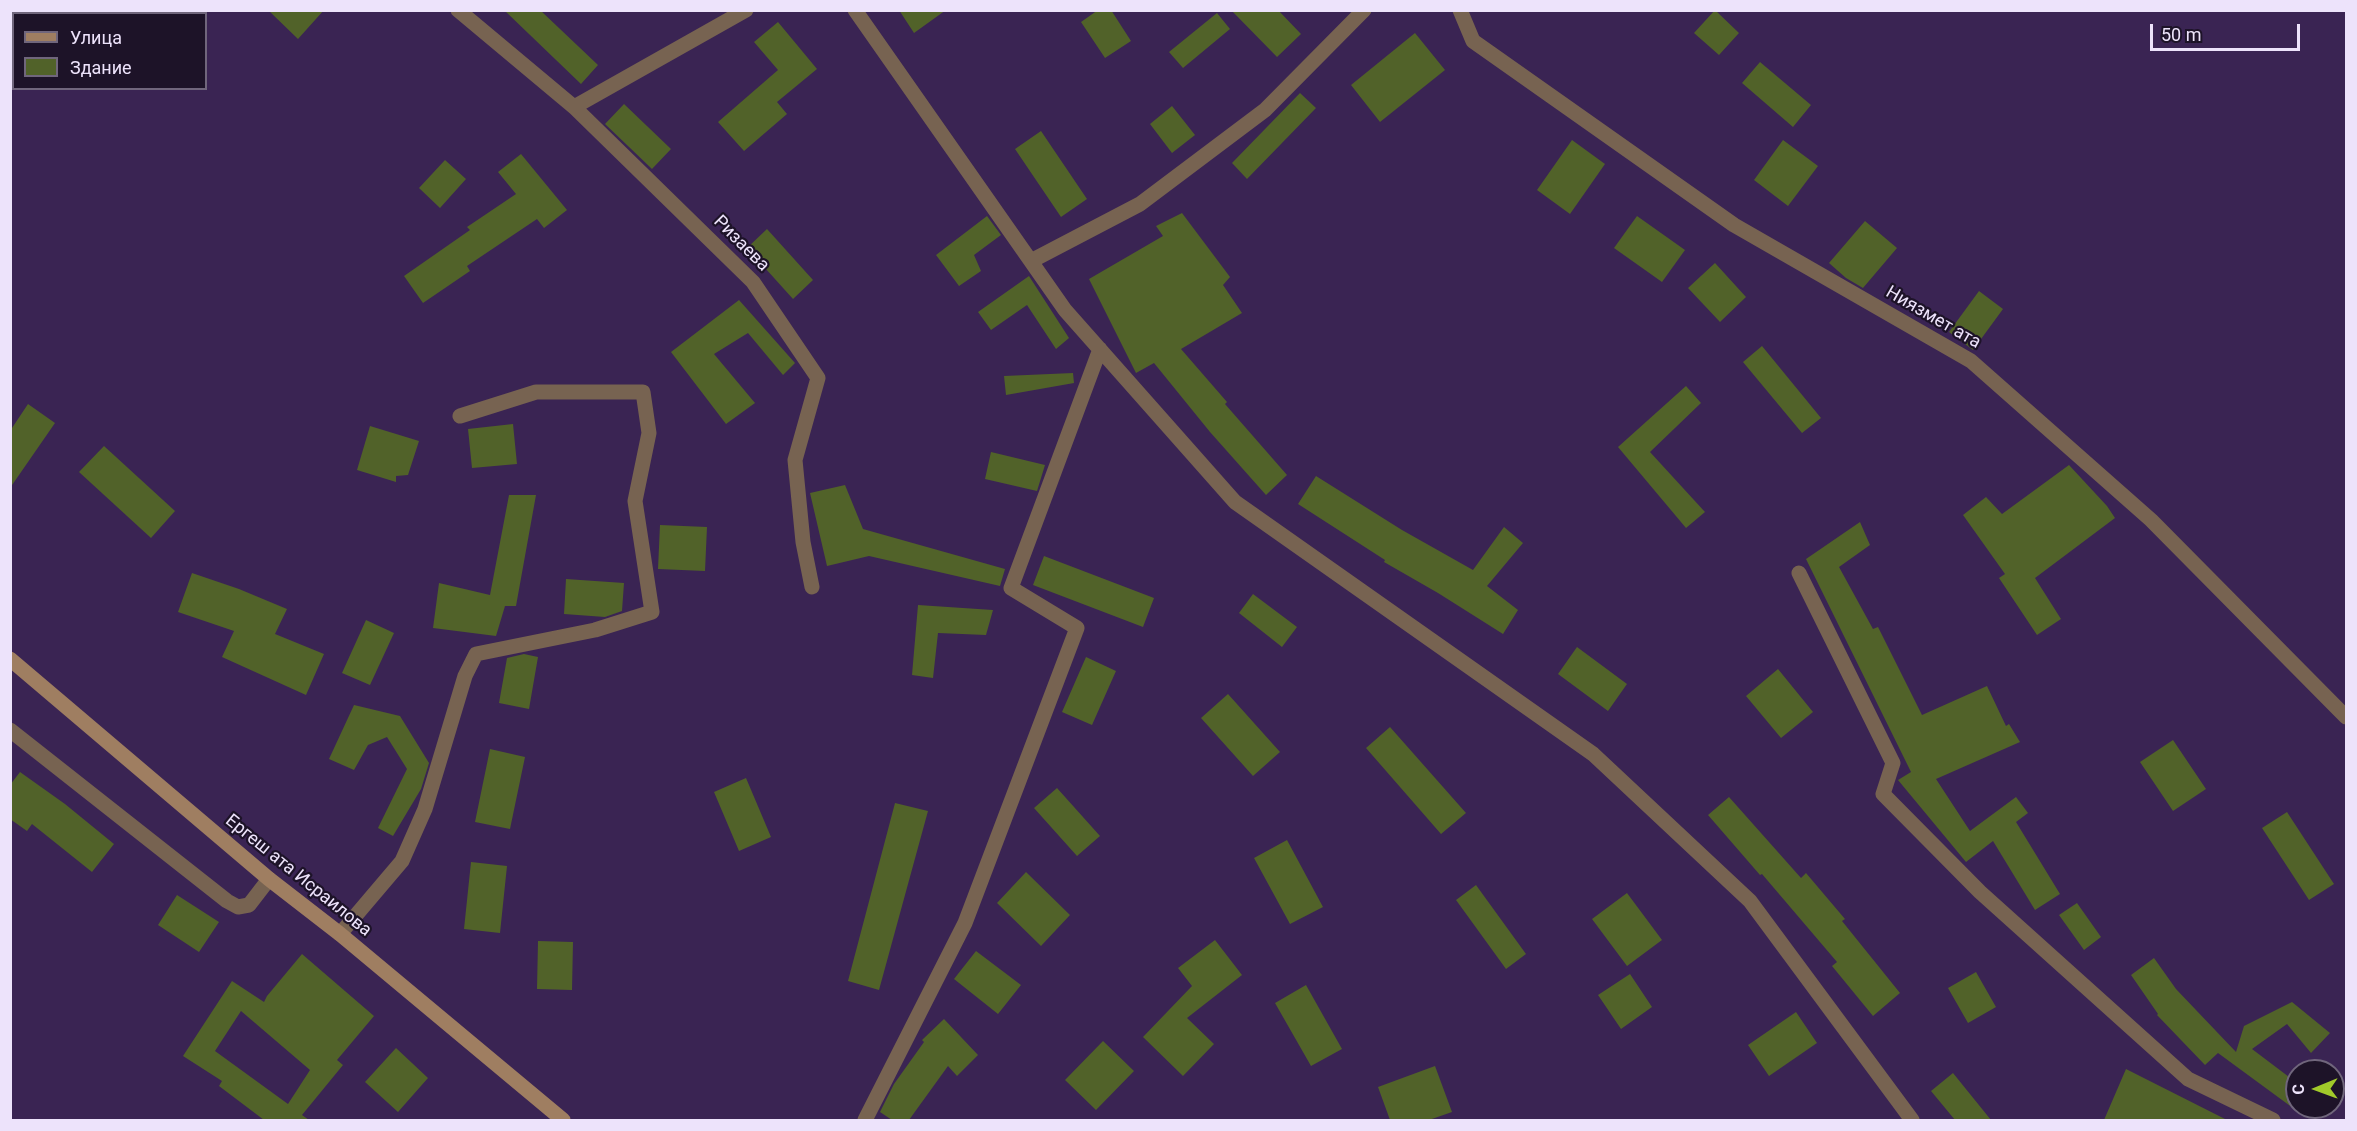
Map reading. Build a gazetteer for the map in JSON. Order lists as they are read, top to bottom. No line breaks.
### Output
{"streets":{"main road":["Ергеш ата Исраилова"],"street":["Ризаева","Ниязмет ата"]},"legend":["Улица","Здание"],"scale_bar":"50 m","north":"left"}
